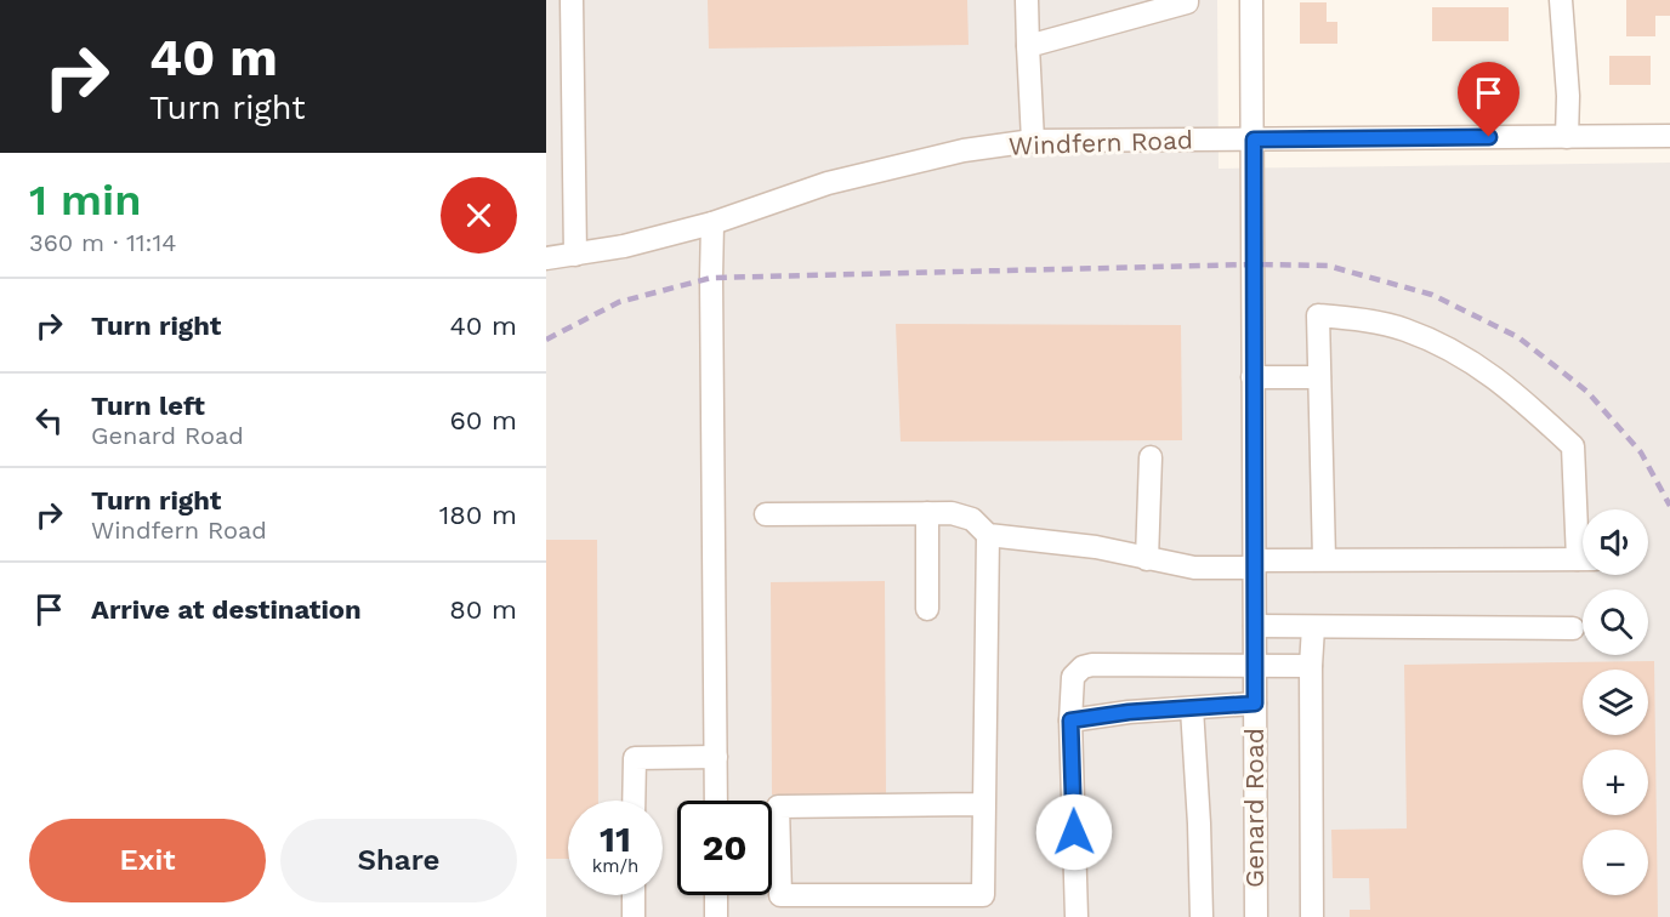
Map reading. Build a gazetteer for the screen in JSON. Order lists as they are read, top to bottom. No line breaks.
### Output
{"streets":{"street":["Windfern Road","Genard Road"]},"crossings":[["Windfern Road","Genard Road"]],"page":{"turn":["40 m","Turn right"],"heading":["1 min","360 m · 11:14"],"list":[{"name":"Turn right","value":"40 m"},{"name":"Turn left","note":"Genard Road","value":"60 m"},{"name":"Turn right","note":"Windfern Road","value":"180 m"},{"name":"Arrive at destination","value":"80 m"}],"map_buttons":["+","−"],"speed":"11 km/h","limit":"20","buttons":["Exit","Share"]}}
